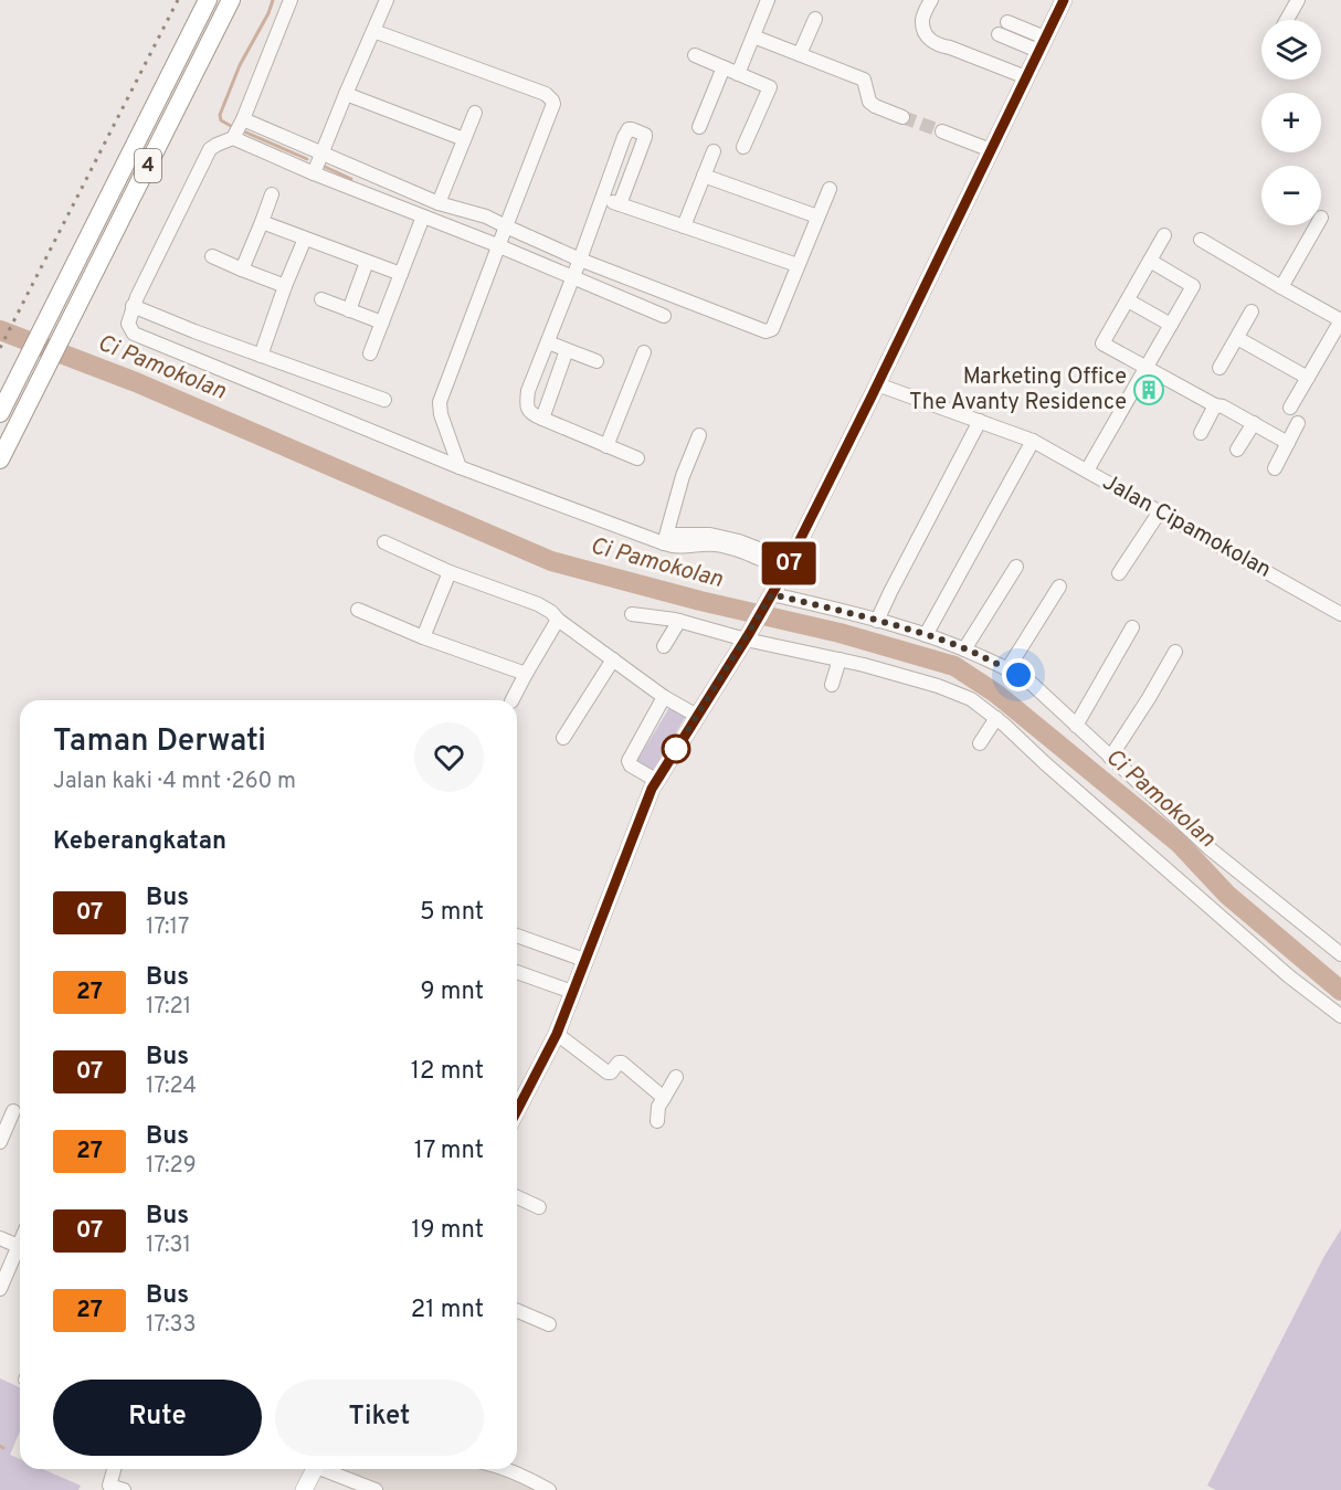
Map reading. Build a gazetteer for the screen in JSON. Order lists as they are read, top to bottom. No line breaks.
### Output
{"streets":{"highway":["4"],"street":["Jalan Cipamokolan"]},"water":["Ci Pamokolan"],"places":{"building":["Marketing Office The Avanty Residence"]},"lines":["bus line 07"],"page":{"on_map":"07","map_buttons":["+","−"],"heading":[["Taman Derwati","Jalan kaki · 4 mnt · 260 m"],"Keberangkatan"],"list":[{"mark":"07","name":"Bus","note":"17:17","value":"5 mnt"},{"mark":"27","name":"Bus","note":"17:21","value":"9 mnt"},{"mark":"07","name":"Bus","note":"17:24","value":"12 mnt"},{"mark":"27","name":"Bus","note":"17:29","value":"17 mnt"},{"mark":"07","name":"Bus","note":"17:31","value":"19 mnt"},{"mark":"27","name":"Bus","note":"17:33","value":"21 mnt"}],"buttons":["Rute","Tiket"]}}
